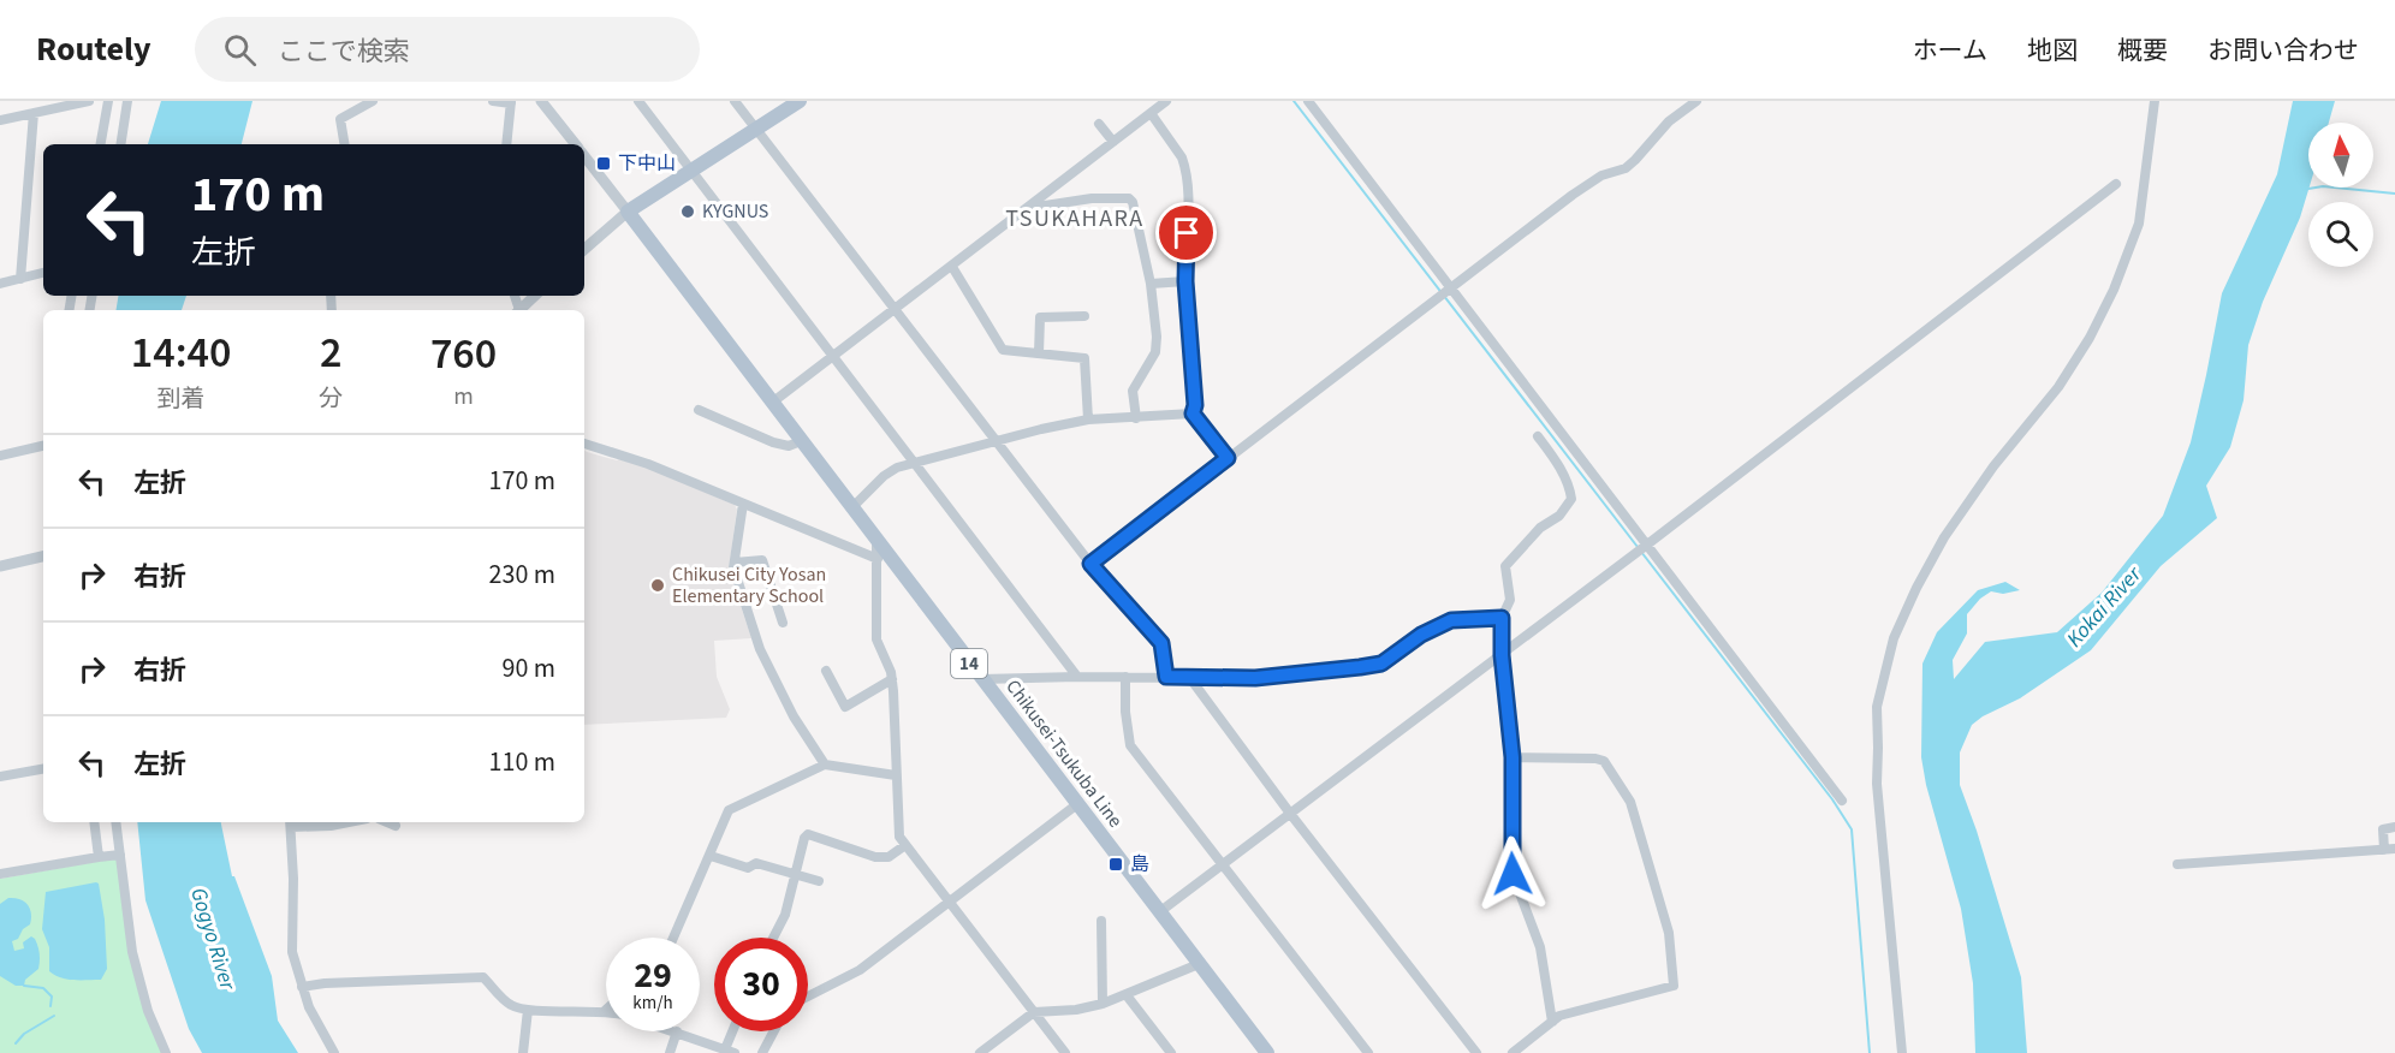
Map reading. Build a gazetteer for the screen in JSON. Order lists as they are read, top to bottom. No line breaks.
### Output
{"streets":{"main road":["14","Chikusei-Tsukuba Line"]},"districts":["TSUKAHARA"],"water":["Kokai River","Gogyo River"],"places":{"transit":["下中山","島"],"other":["KYGNUS","Chikusei City Yosan Elementary School"]},"north":"top","page":{"header":"Routely","search":"ここで検索","nav":["ホーム","地図","概要","お問い合わせ"],"turn":["170 m","左折"],"eta":["14:40","到着","2","分","760","m"],"list":[{"name":"左折","value":"170 m"},{"name":"右折","value":"230 m"},{"name":"右折","value":"90 m"},{"name":"左折","value":"110 m"}],"speed":"29 km/h","limit":"30"}}
